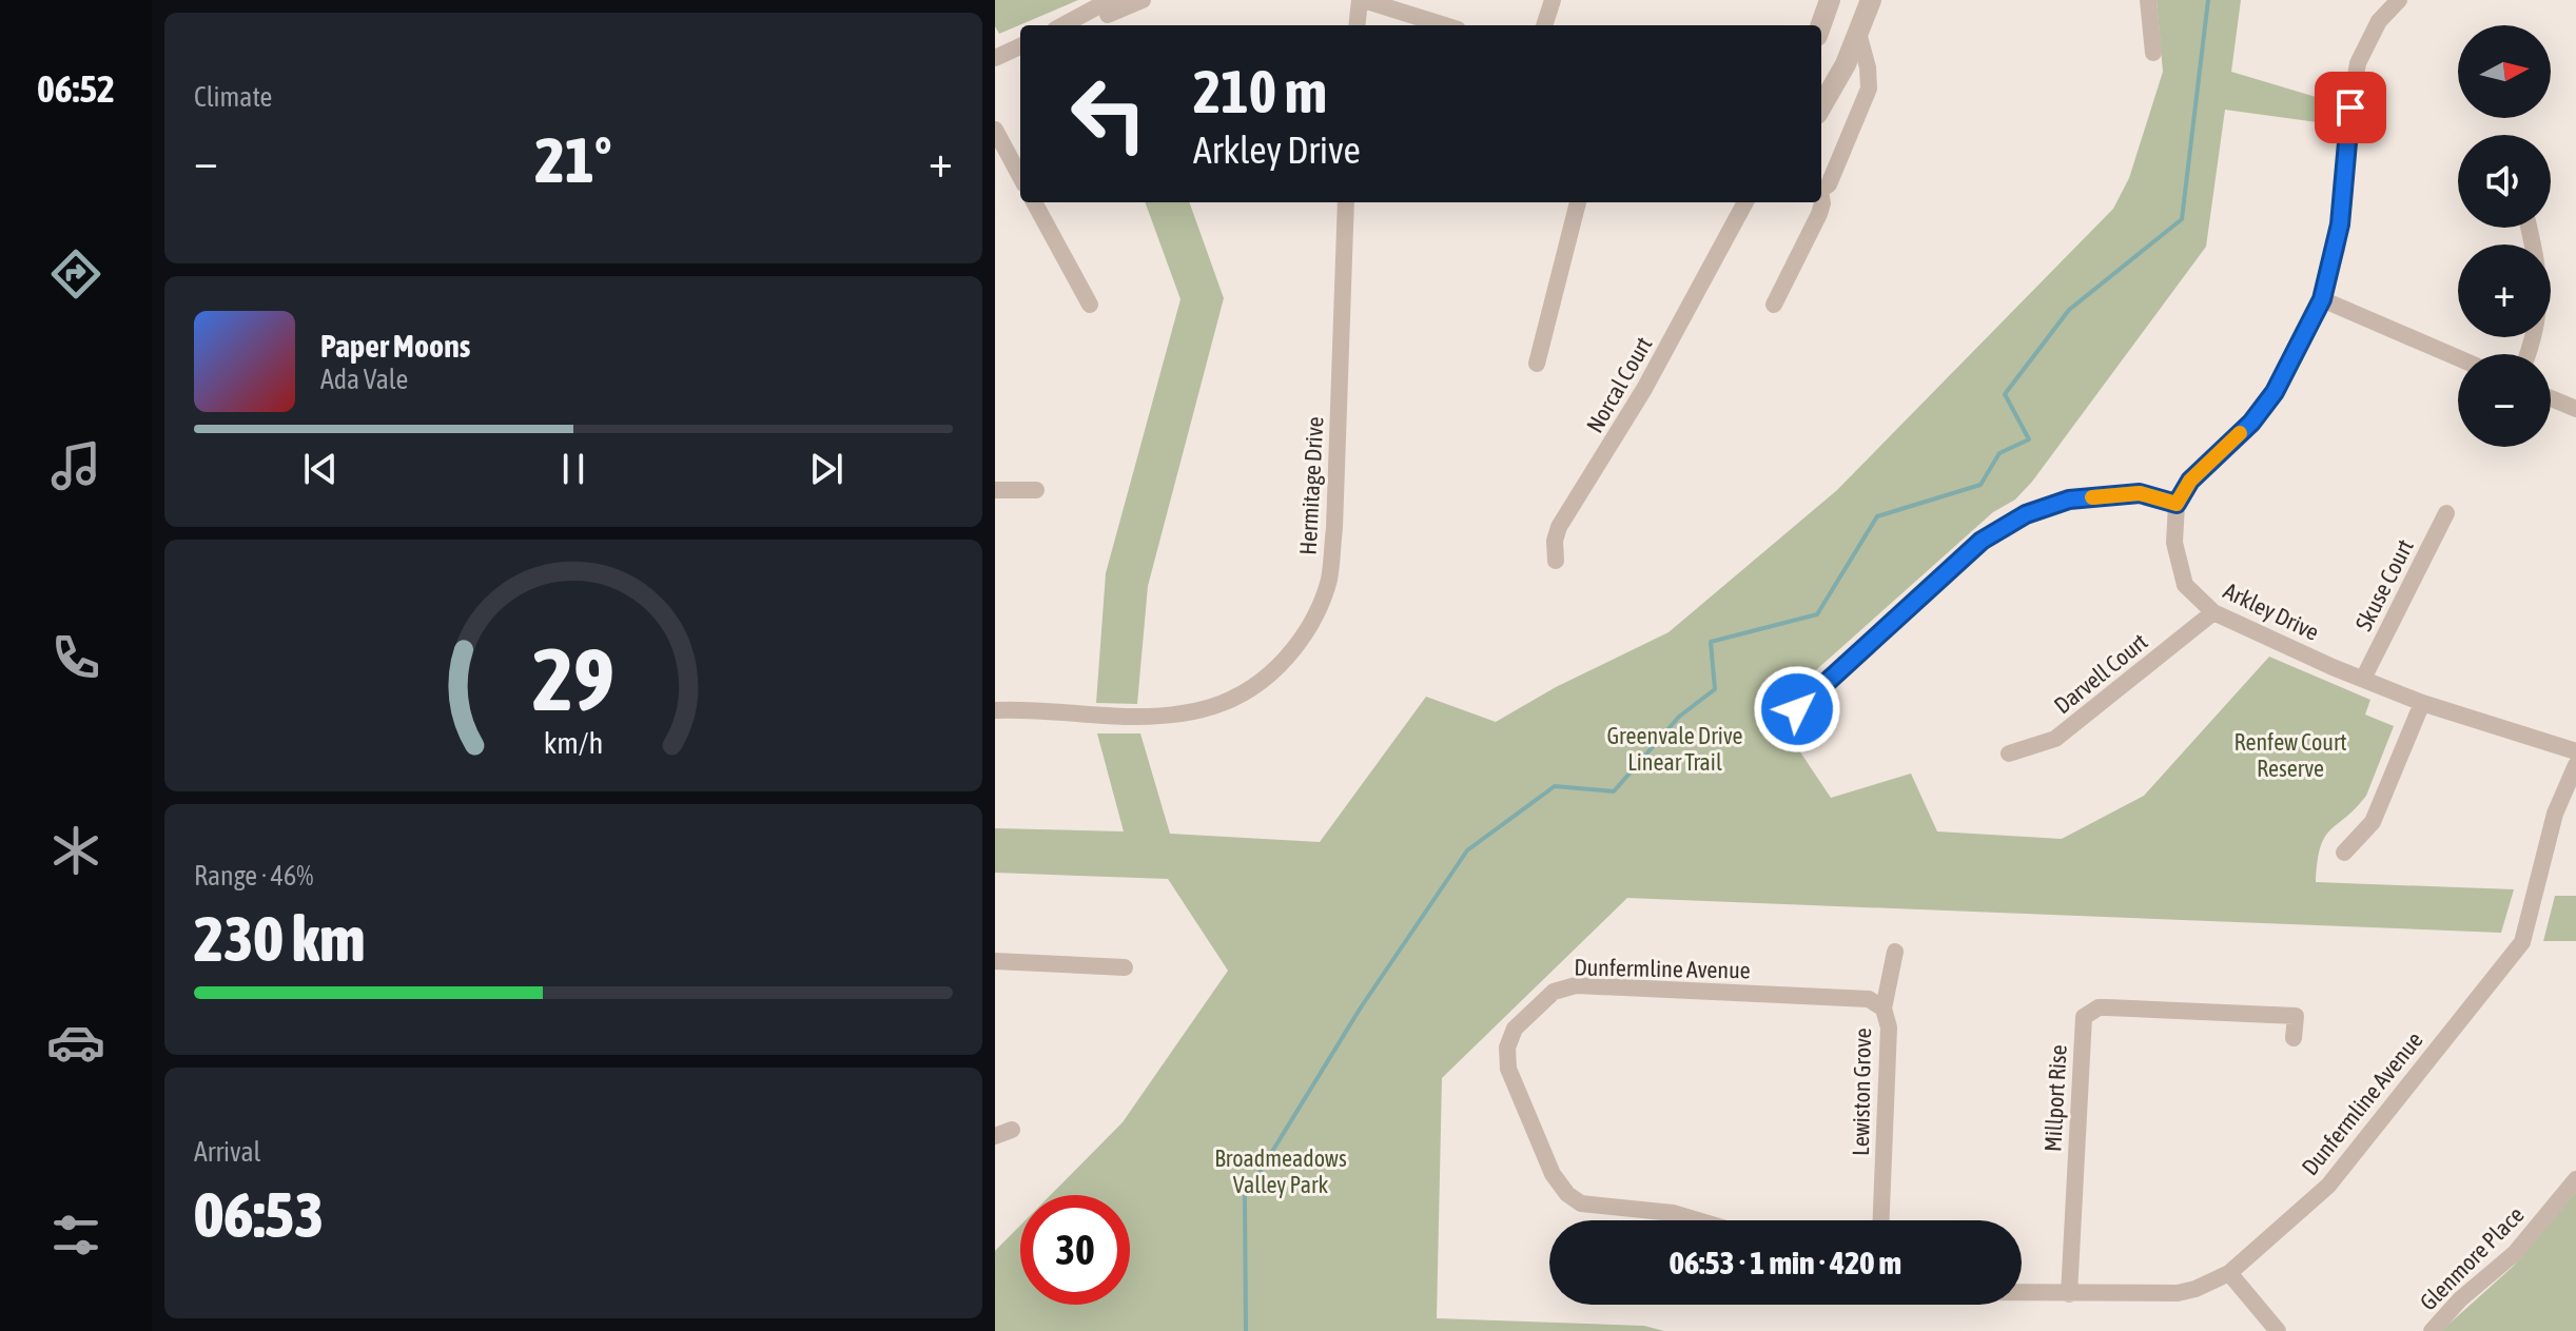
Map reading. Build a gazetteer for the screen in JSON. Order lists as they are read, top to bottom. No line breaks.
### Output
{"streets":{"street":["Norcal Court","Hermitage Drive","Skuse Court","Arkley Drive","Darvell Court","Dunfermline Avenue","Lewiston Grove","Millport Rise","Glenmore Place"]},"crossings":[["Skuse Court","Arkley Drive"],["Arkley Drive","Darvell Court"],["Dunfermline Avenue","Lewiston Grove"],["Dunfermline Avenue","Millport Rise"]],"parks":["Greenvale Drive Linear Trail","Renfew Court Reserve","Broadmeadows Valley Park"],"north":"right","page":{"tabs":"06:52","tile":["Climate",["Range · 46%","230 km"],["Arrival","06:53"]],"map_buttons":["+","−"],"turn":["210 m","Arkley Drive"],"heat":["−","21°","+"],"song":["Paper Moons","Ada Vale"],"limit":"30","trip":"06:53 · 1 min · 420 m","gauge":["29","km/h"]}}
